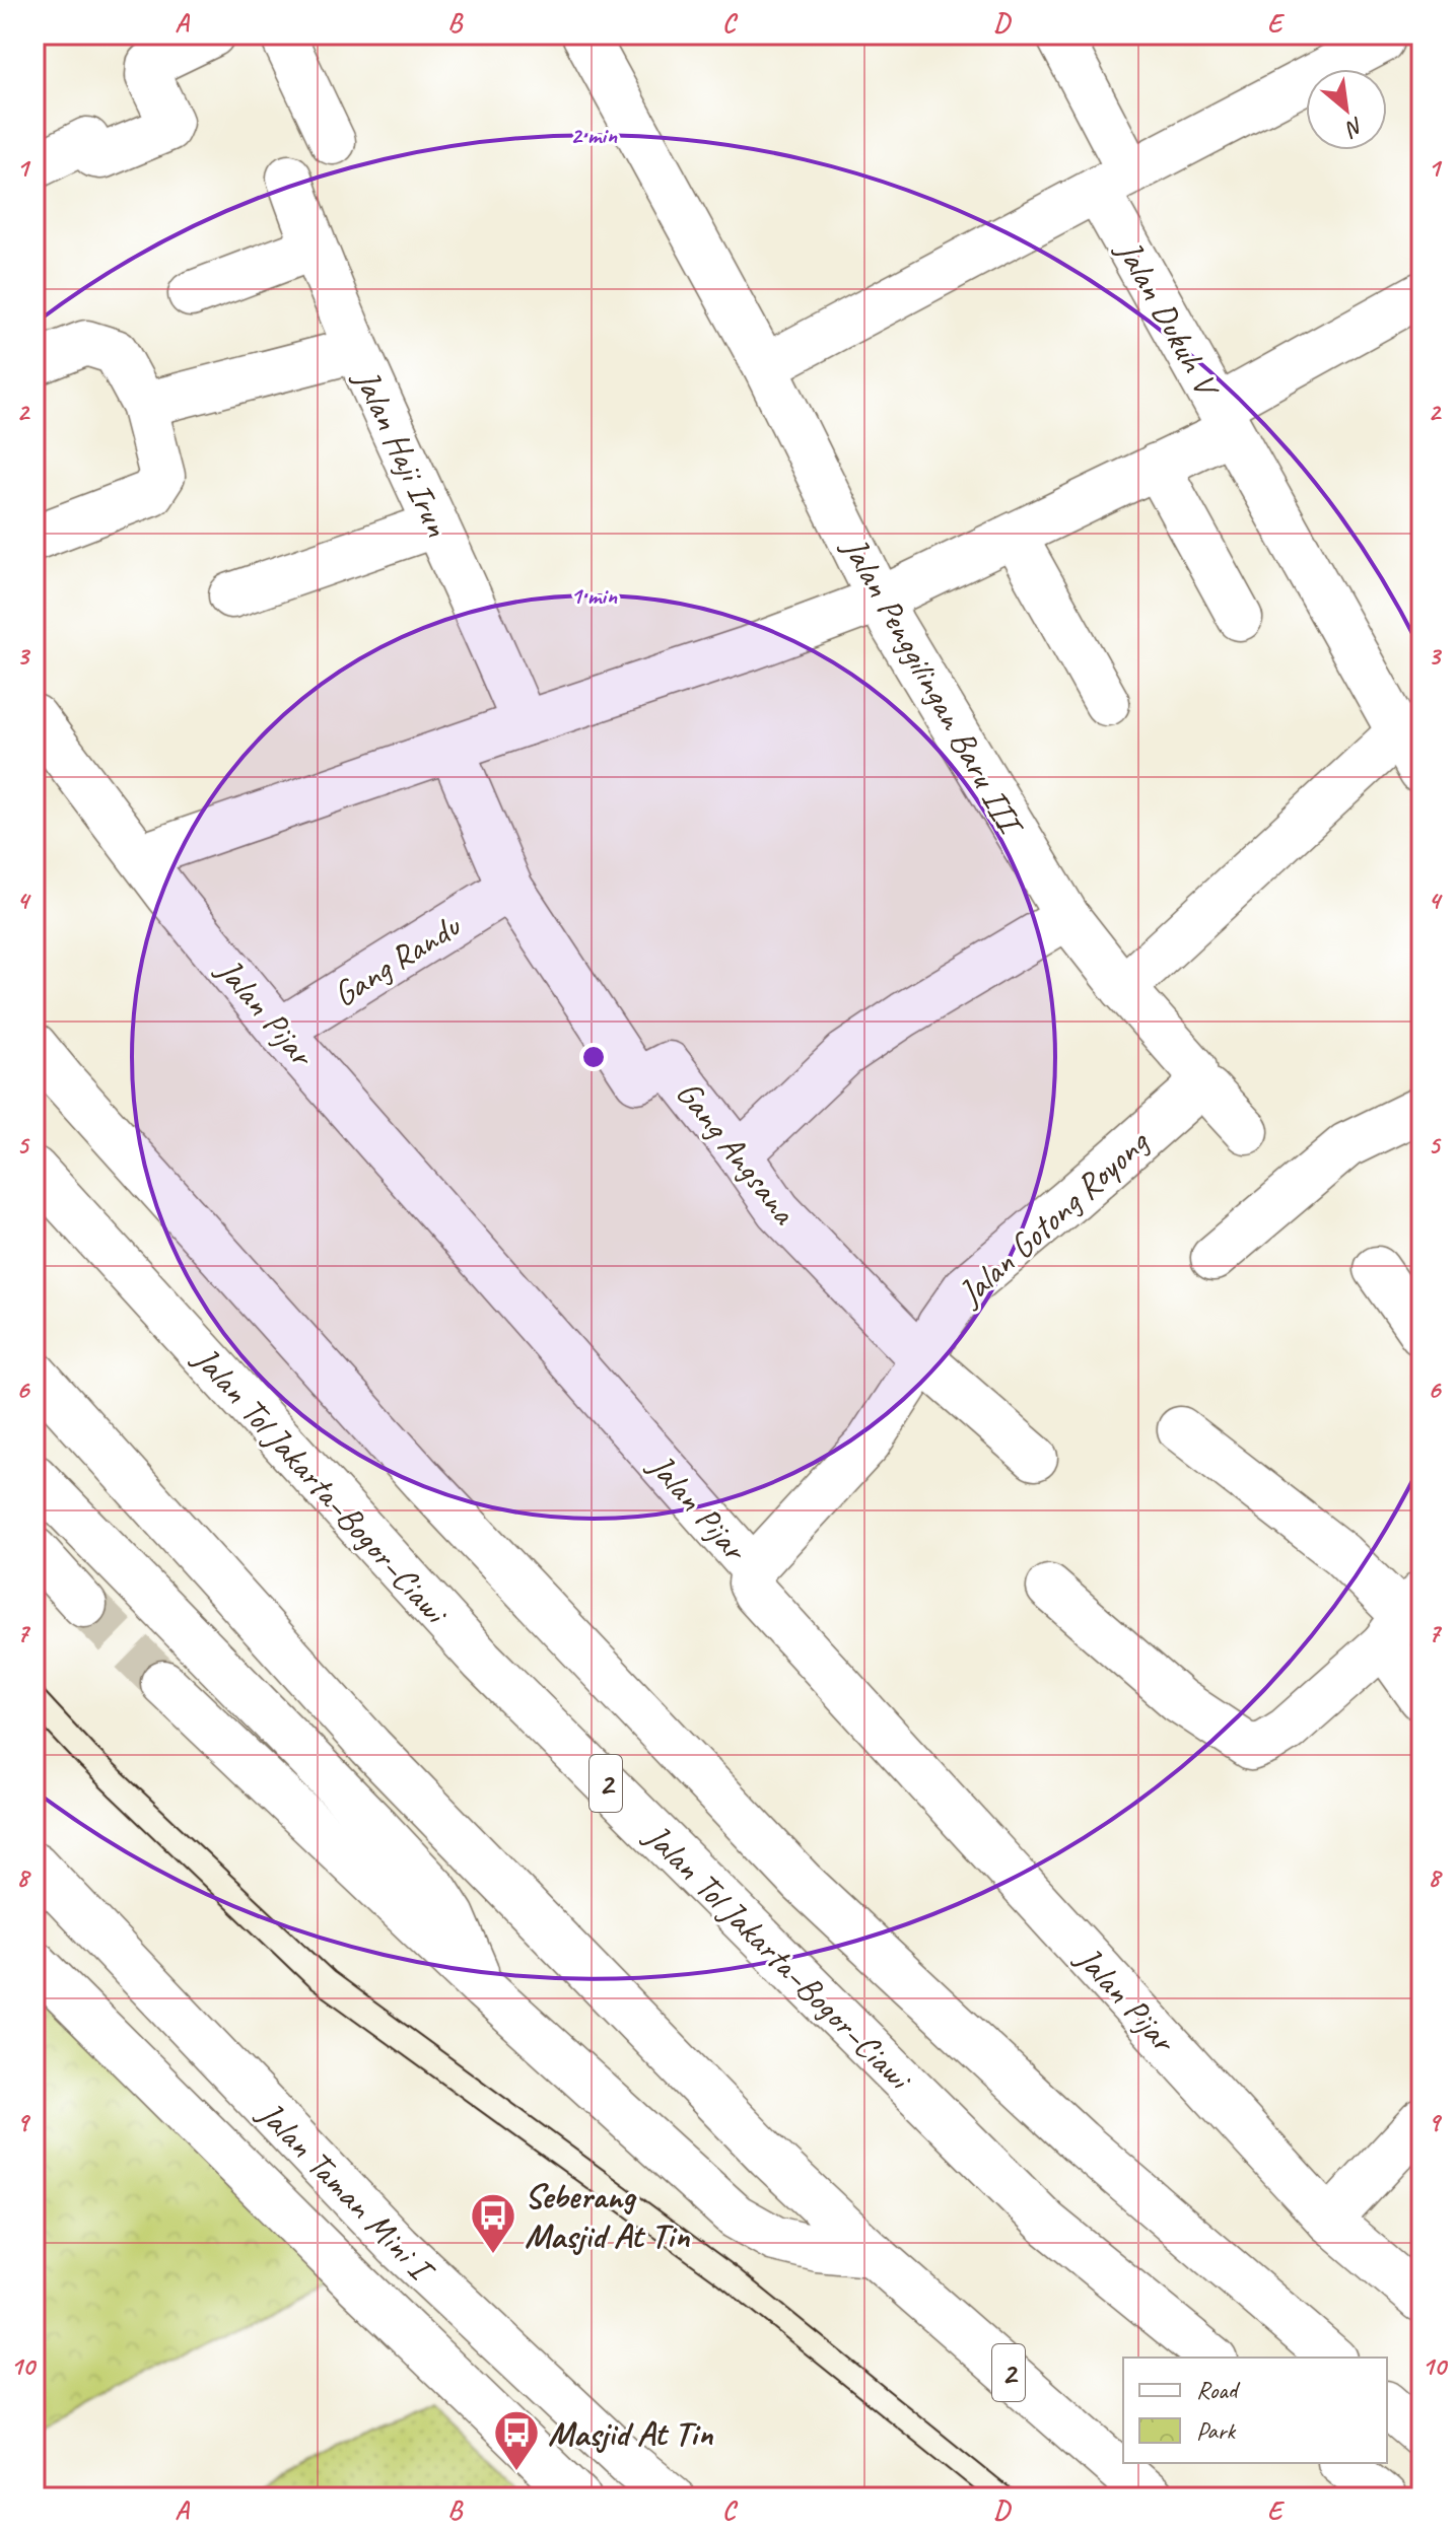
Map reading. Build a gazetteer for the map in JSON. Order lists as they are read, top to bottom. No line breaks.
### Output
{"streets":{"main road":["Jalan Dukuh V","Jalan Haji Irun","Jalan Penggilingan Baru III","Gang Randu","Jalan Pijar","Gang Angsana","Jalan Gotong Royong","Jalan Tol Jakarta–Bogor–Ciawi","2","Jalan Taman Mini I"]},"crossings":[["Gang Randu","Jalan Pijar"],["Gang Randu","Gang Angsana"],["Jalan Pijar","Jalan Gotong Royong"],["Gang Angsana","Jalan Gotong Royong"]],"places":{"bus stop":["Seberang Masjid At Tin","Masjid At Tin"]},"legend":["Road","Park"],"north":"bottom right","grid":{"columns":["A","B","C","D","E"],"rows":["1","2","3","4","5","6","7","8","9","10"]},"rings":["2 min","1 min"]}
